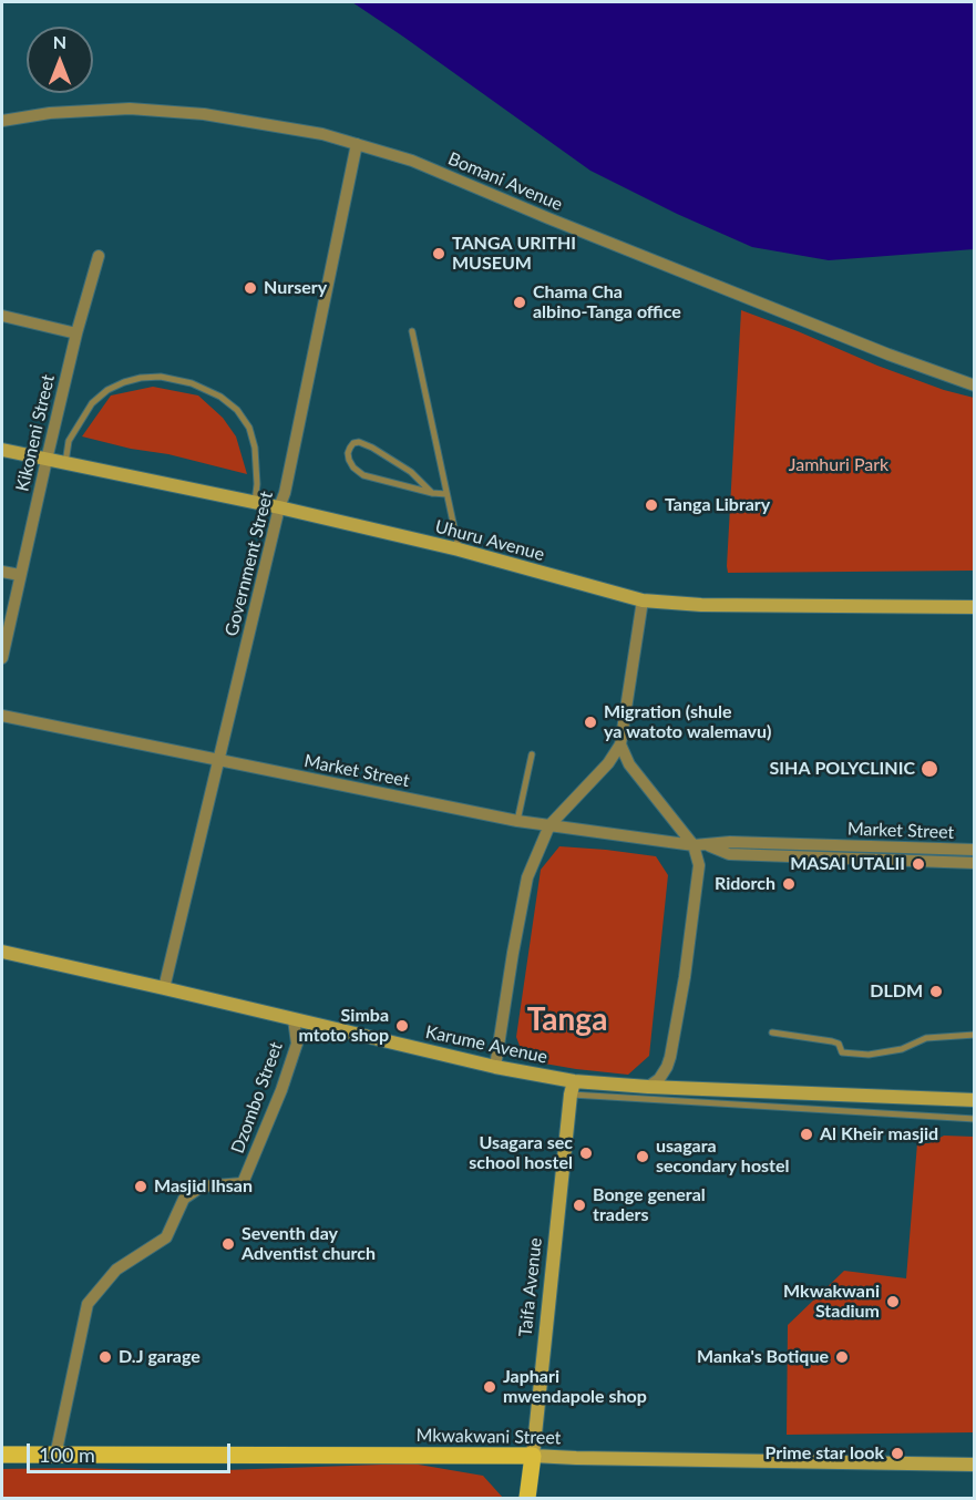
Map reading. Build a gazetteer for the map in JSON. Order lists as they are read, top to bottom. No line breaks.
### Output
{"streets":{"main road":["Uhuru Avenue","Karume Avenue","Taifa Avenue","Mkwakwani Street"],"street":["Bomani Avenue","Kikoneni Street","Government Street","Market Street","Dzombo Street"]},"crossings":[["Bomani Avenue","Government Street"],["Kikoneni Street","Uhuru Avenue"],["Uhuru Avenue","Government Street"],["Government Street","Market Street"],["Government Street","Karume Avenue"],["Karume Avenue","Dzombo Street"],["Karume Avenue","Taifa Avenue"],["Dzombo Street","Mkwakwani Street"],["Taifa Avenue","Mkwakwani Street"]],"districts":["Tanga"],"parks":["Jamhuri Park"],"places":["TANGA URITHI MUSEUM","Nursery","Chama Cha albino-Tanga office","Tanga Library","Migration (shule ya watoto walemavu)","SIHA POLYCLINIC","MASAI UTALII","Ridorch","DLDM","Simba mtoto shop","Al Kheir masjid","Usagara sec school hostel","usagara secondary hostel","Masjid Ihsan","Bonge general traders","Seventh day Adventist church","Mkwakwani Stadium","D.J garage","Manka's Botique","Japhari mwendapole shop","Prime star look"],"scale_bar":"100 m","north":"top"}
